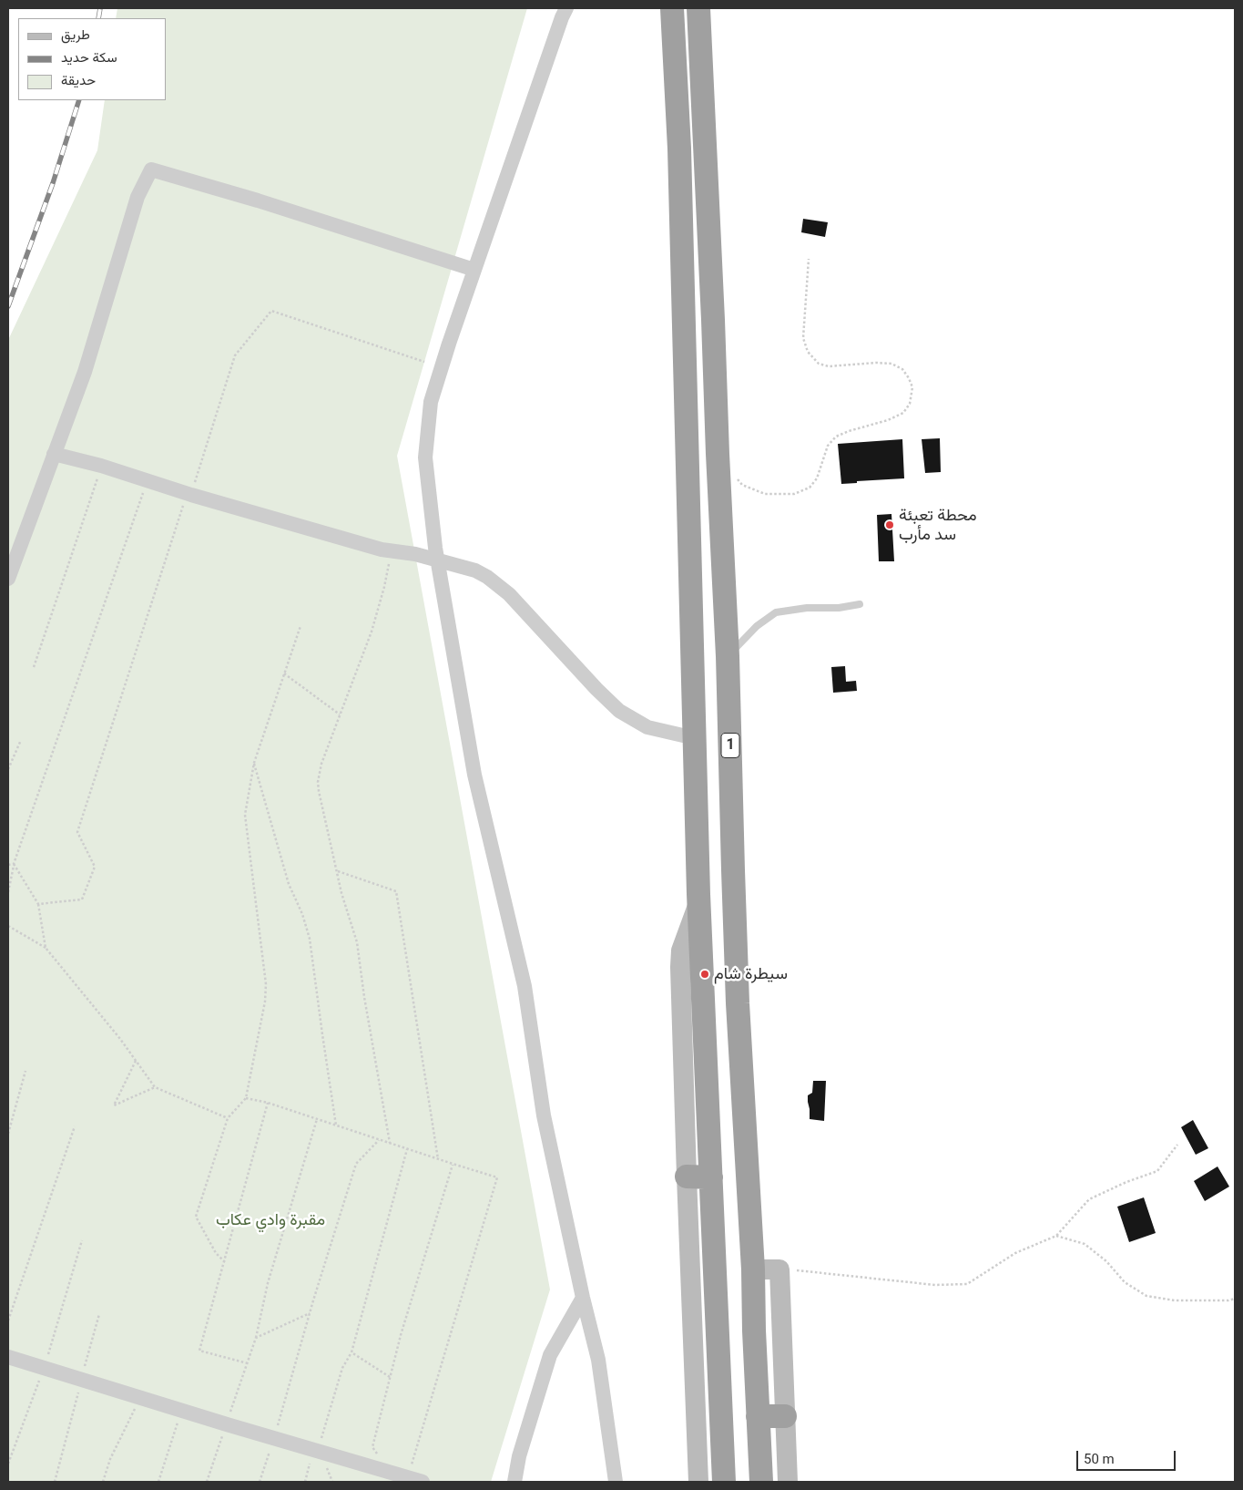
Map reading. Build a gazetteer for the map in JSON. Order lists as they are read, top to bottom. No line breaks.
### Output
{"streets":{"highway":["1"]},"parks":["مقبرة وادي عكاب"],"places":["محطة تعبئة سد مأرب","سيطرة شام"],"legend":["طريق","سكة حديد","حديقة"],"scale_bar":"50 m"}
